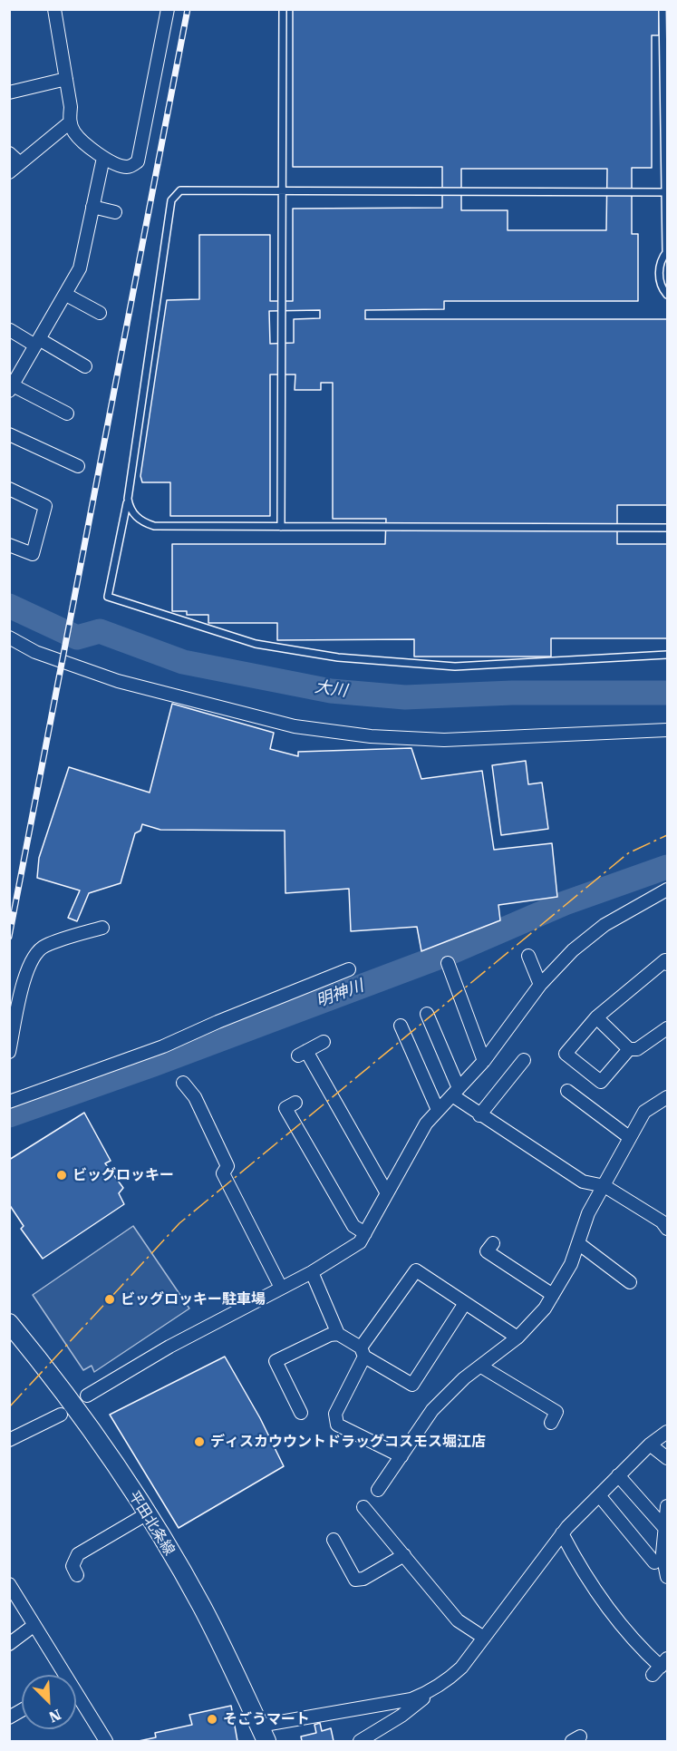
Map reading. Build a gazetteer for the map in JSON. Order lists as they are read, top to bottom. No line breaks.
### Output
{"streets":{"main road":["平田北条線"]},"water":["大川","明神川"],"places":["ビッグロッキー","ビッグロッキー駐車場","ディスカウウントドラッグコスモス堀江店","そごうマート"],"north":"bottom right"}
